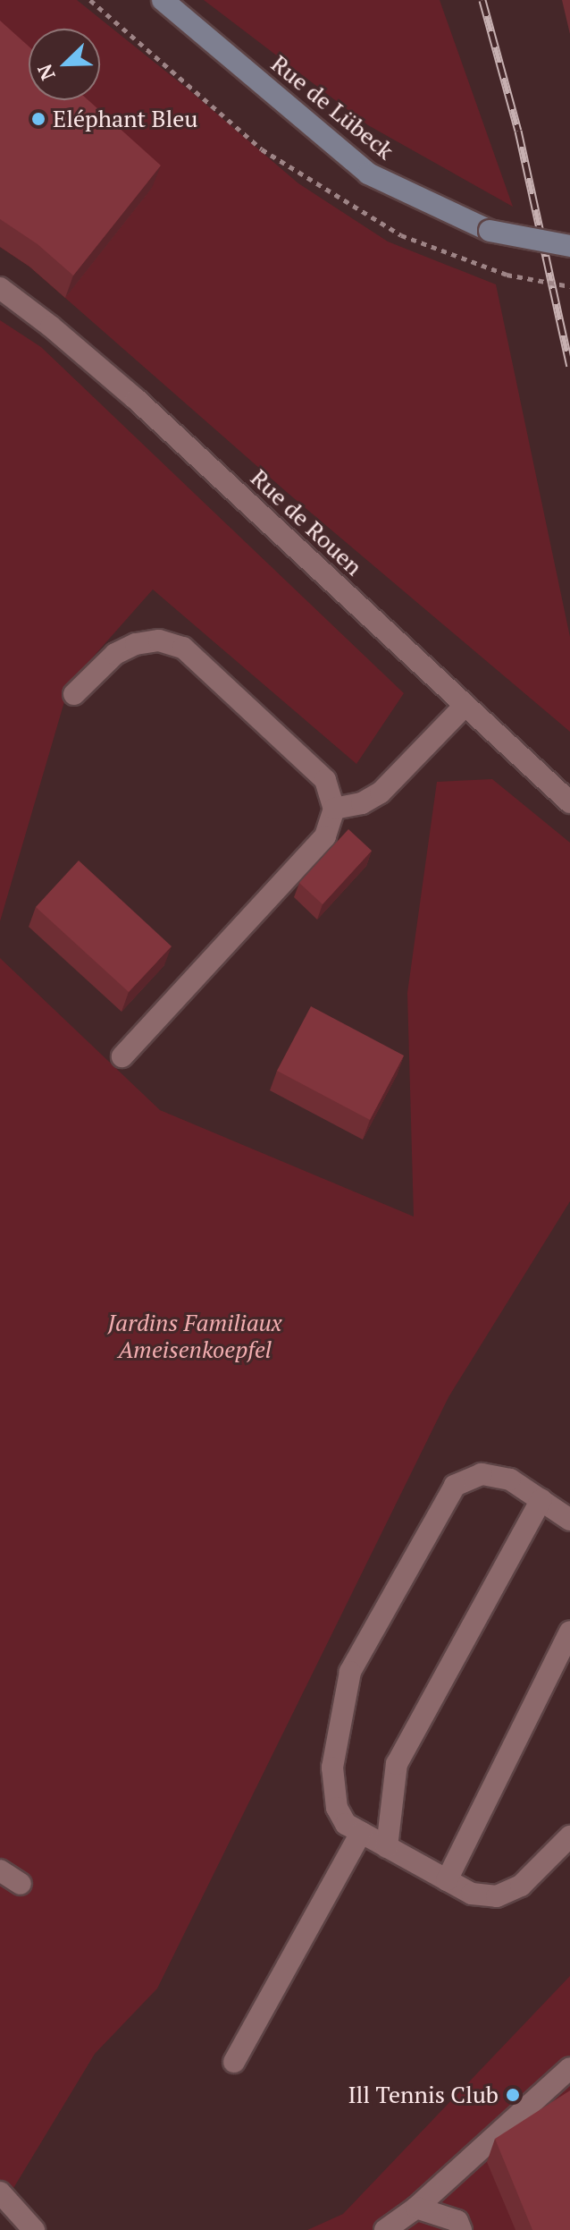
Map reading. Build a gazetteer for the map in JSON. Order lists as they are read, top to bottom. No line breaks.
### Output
{"streets":{"main road":["Rue de Lübeck"],"street":["Rue de Rouen"]},"parks":["Jardins Familiaux Ameisenkoepfel"],"places":["Eléphant Bleu","Ill Tennis Club"],"north":"bottom left"}
